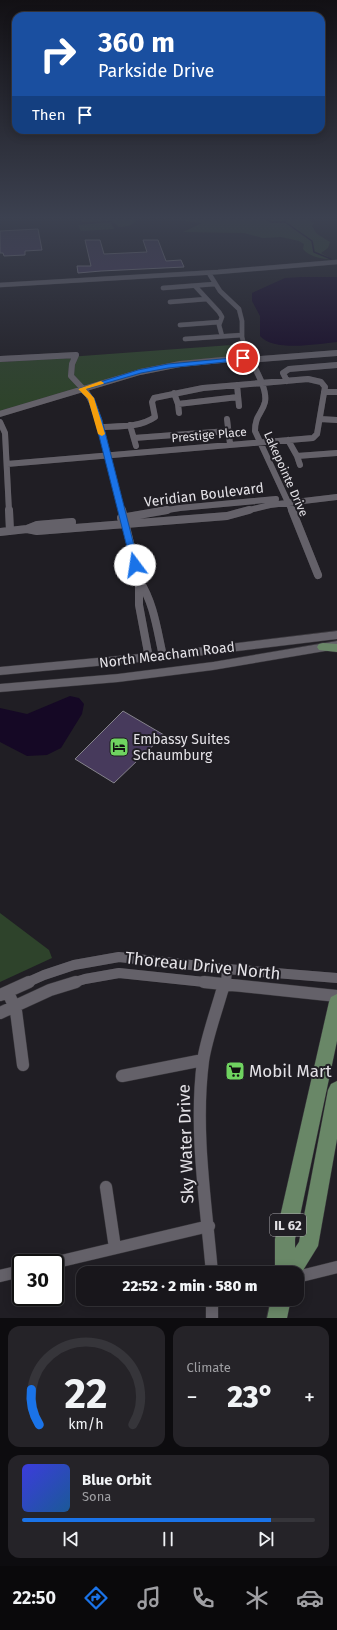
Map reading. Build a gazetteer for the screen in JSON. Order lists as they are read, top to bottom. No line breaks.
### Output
{"streets":{"main road":["North Meacham Road","IL 62"],"street":["Prestige Place","Lakepointe Drive","Veridian Boulevard","Thoreau Drive North","Sky Water Drive"]},"crossings":[["Prestige Place","Lakepointe Drive"],["Lakepointe Drive","Veridian Boulevard"],["Thoreau Drive North","Sky Water Drive"]],"places":{"hotel":["Embassy Suites Schaumburg"],"supermarket":["Mobil Mart"]},"page":{"turn":["360 m","Parkside Drive"],"then":"Then","limit":"30","trip":"22:52 · 2 min · 580 m","tile":"Climate","heat":["−","23°","+"],"song":["Blue Orbit","Sona"],"tabs":"22:50","gauge":["22","km/h"]}}
